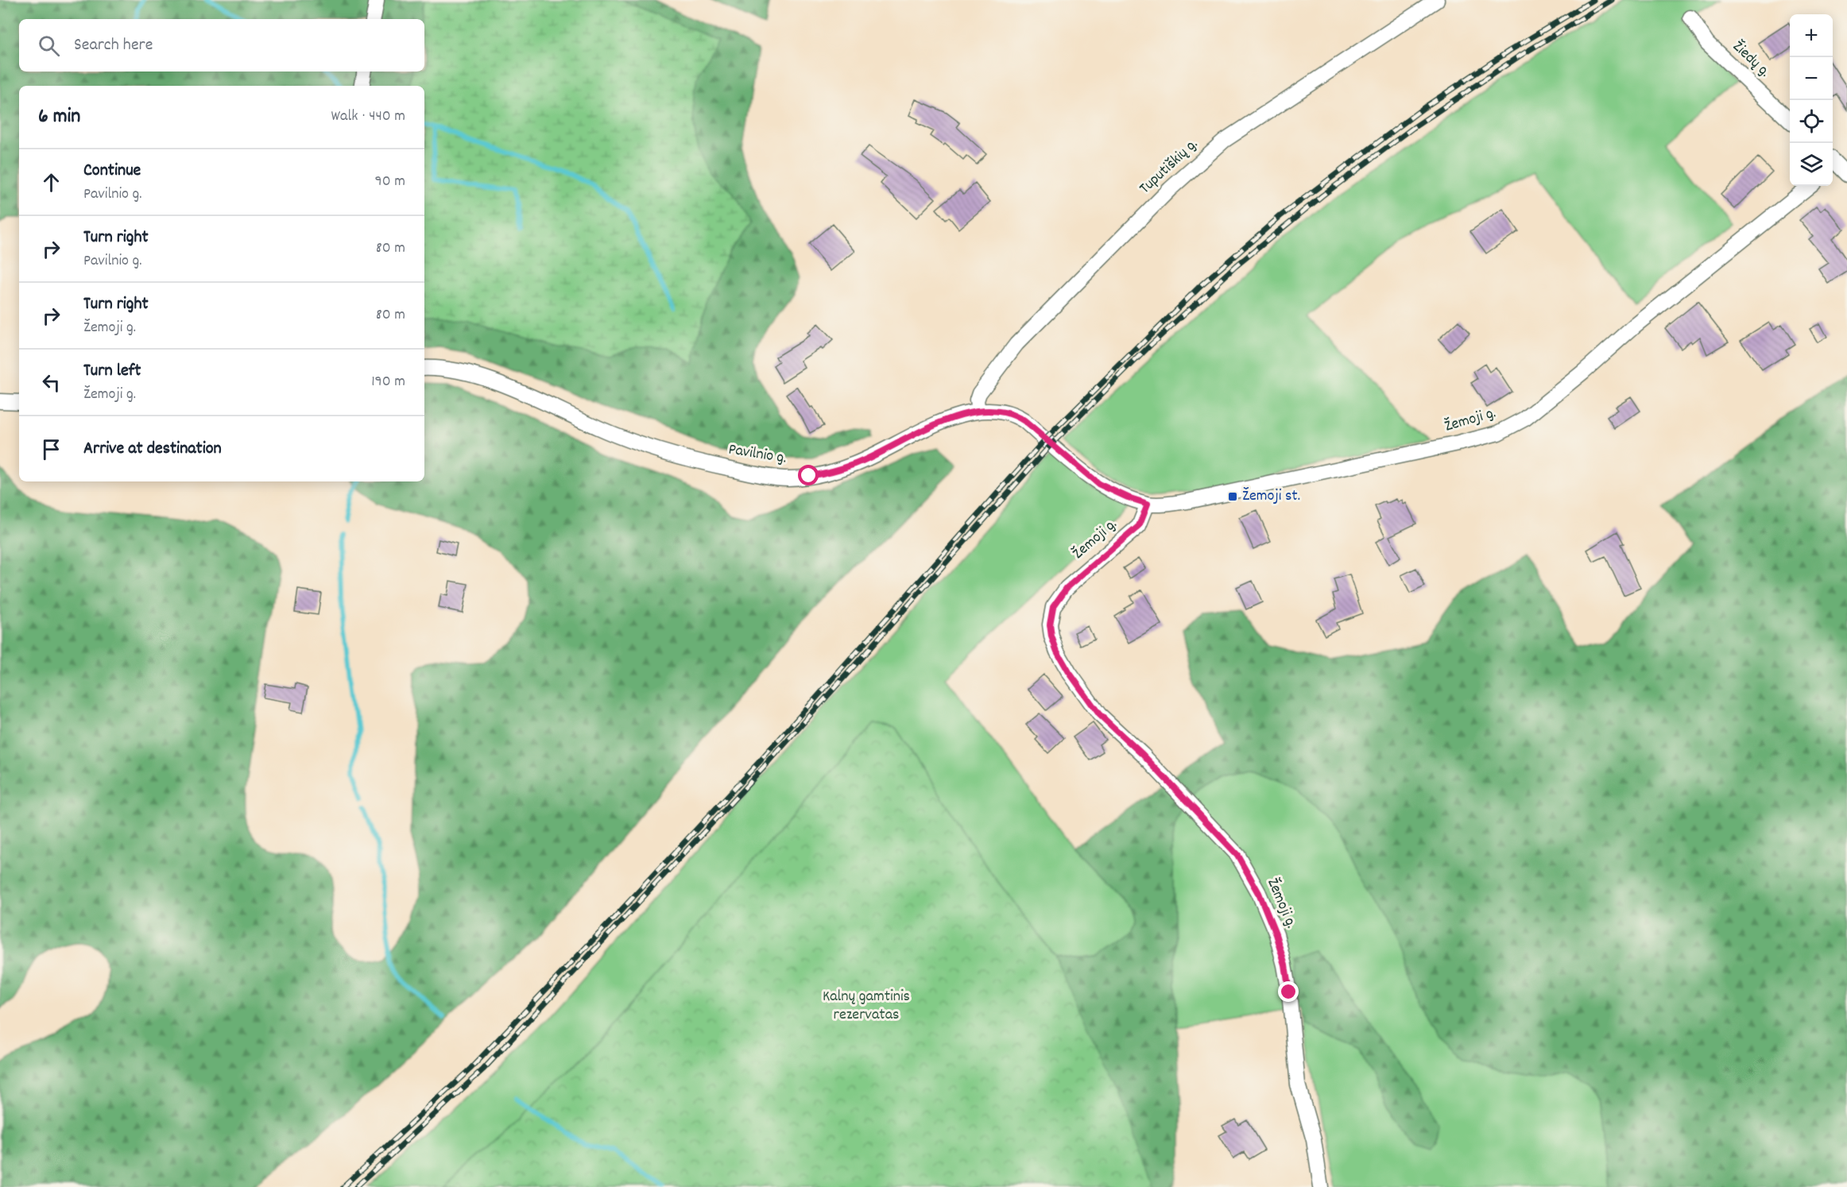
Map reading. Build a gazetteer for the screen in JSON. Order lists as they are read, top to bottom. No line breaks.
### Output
{"streets":{"street":["Žiedų g.","Tuputiškių g.","Žemoji g.","Pavilnio g."]},"crossings":[["Tuputiškių g.","Pavilnio g."],["Žemoji g.","Pavilnio g."]],"parks":["Kalnų gamtinis rezervatas"],"places":{"transit":["Žemoji st."]},"page":{"map_buttons":["+","−"],"search":"Search here","heading":["6 min","Walk · 440 m"],"list":[["Continue","Pavilnio g.","90 m"],["Turn right","Pavilnio g.","80 m"],["Turn right","Žemoji g.","80 m"],["Turn left","Žemoji g.","190 m"],"Arrive at destination"]}}
